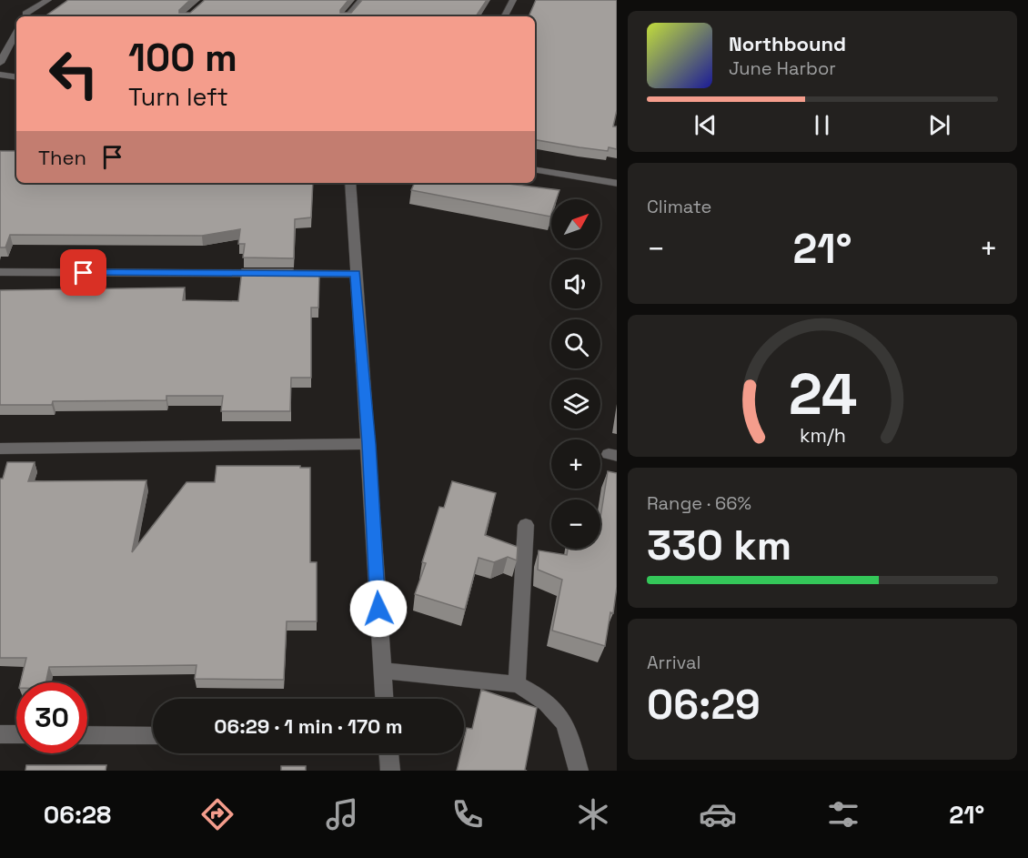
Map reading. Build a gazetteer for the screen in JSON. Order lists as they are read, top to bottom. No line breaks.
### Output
{"north":"top right","page":{"turn":["100 m","Turn left"],"song":["Northbound","June Harbor"],"then":"Then","tile":["Climate",["Range · 66%","330 km"],["Arrival","06:29"]],"map_buttons":["+","−"],"heat":["−","21°","+"],"limit":"30","trip":"06:29 · 1 min · 170 m","tabs":["06:28","21°"],"gauge":["24","km/h"]}}
